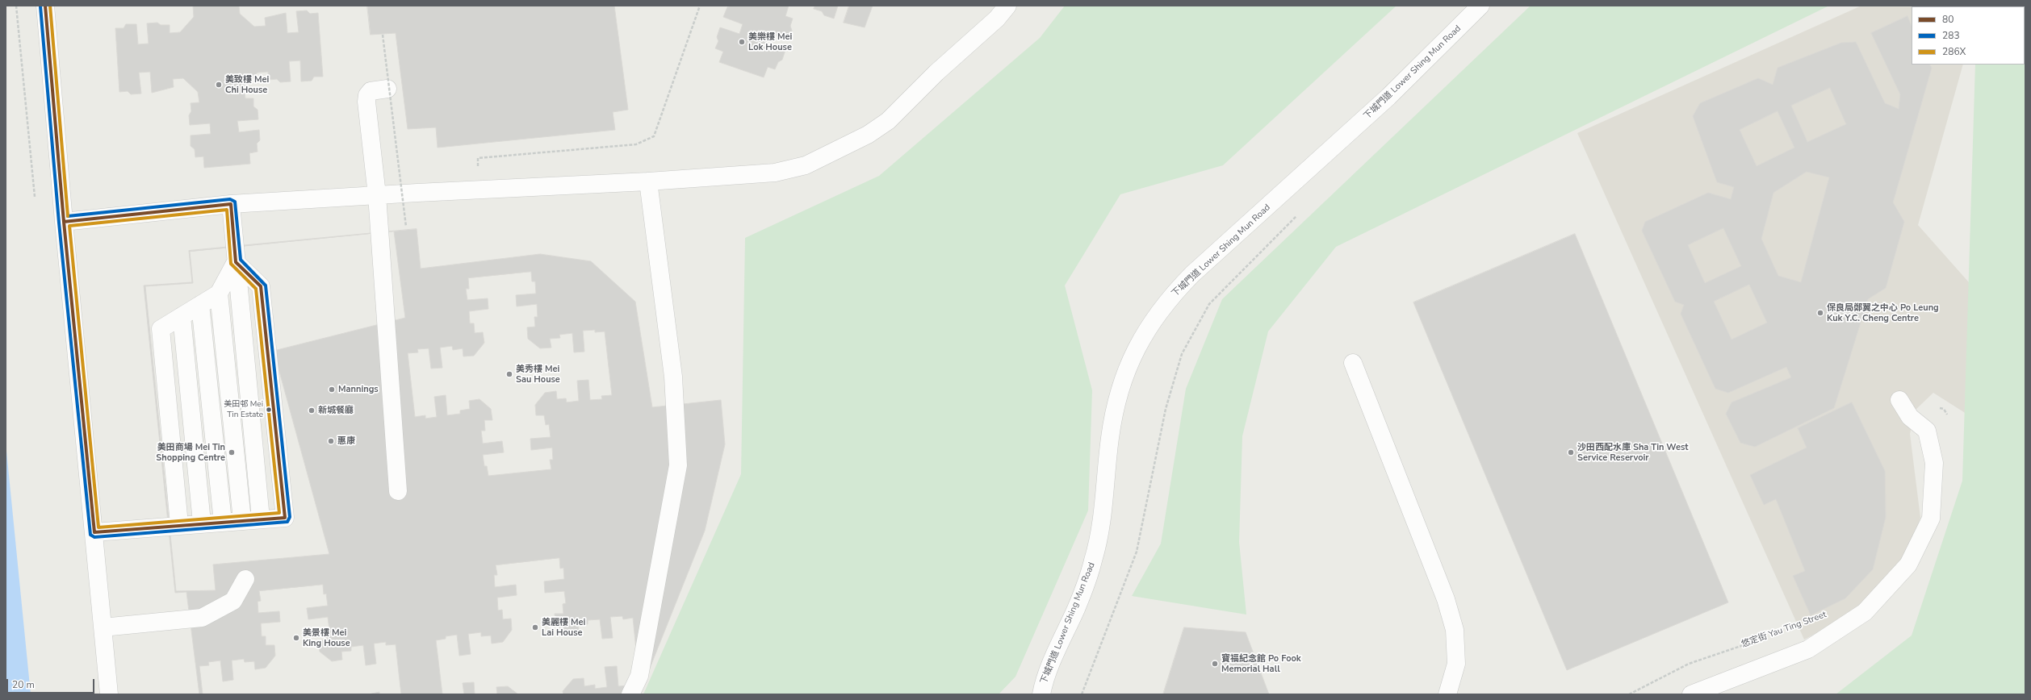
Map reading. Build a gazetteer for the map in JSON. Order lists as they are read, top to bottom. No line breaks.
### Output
{"streets":{"street":["下城門道 Lower Shing Mun Road"],"path":["悠定街 Yau Ting Street"]},"places":["美樂樓 Mei Lok House","美致樓 Mei Chi House","保良局鄭翼之中心 Po Leung Kuk Y.C. Cheng Centre","美秀樓 Mei Sau House","Mannings","美田邨 Mei Tin Estate","新城餐廳","惠康","美田商場 Mei Tin Shopping Centre","沙田西配水庫 Sha Tin West Service Reservoir","美麗樓 Mei Lai House","美景樓 Mei King House","寶福紀念館 Po Fook Memorial Hall"],"lines":["transit line 80","transit line 286X","transit line 283"],"legend":["80","283","286X"],"scale_bar":"20 m"}
